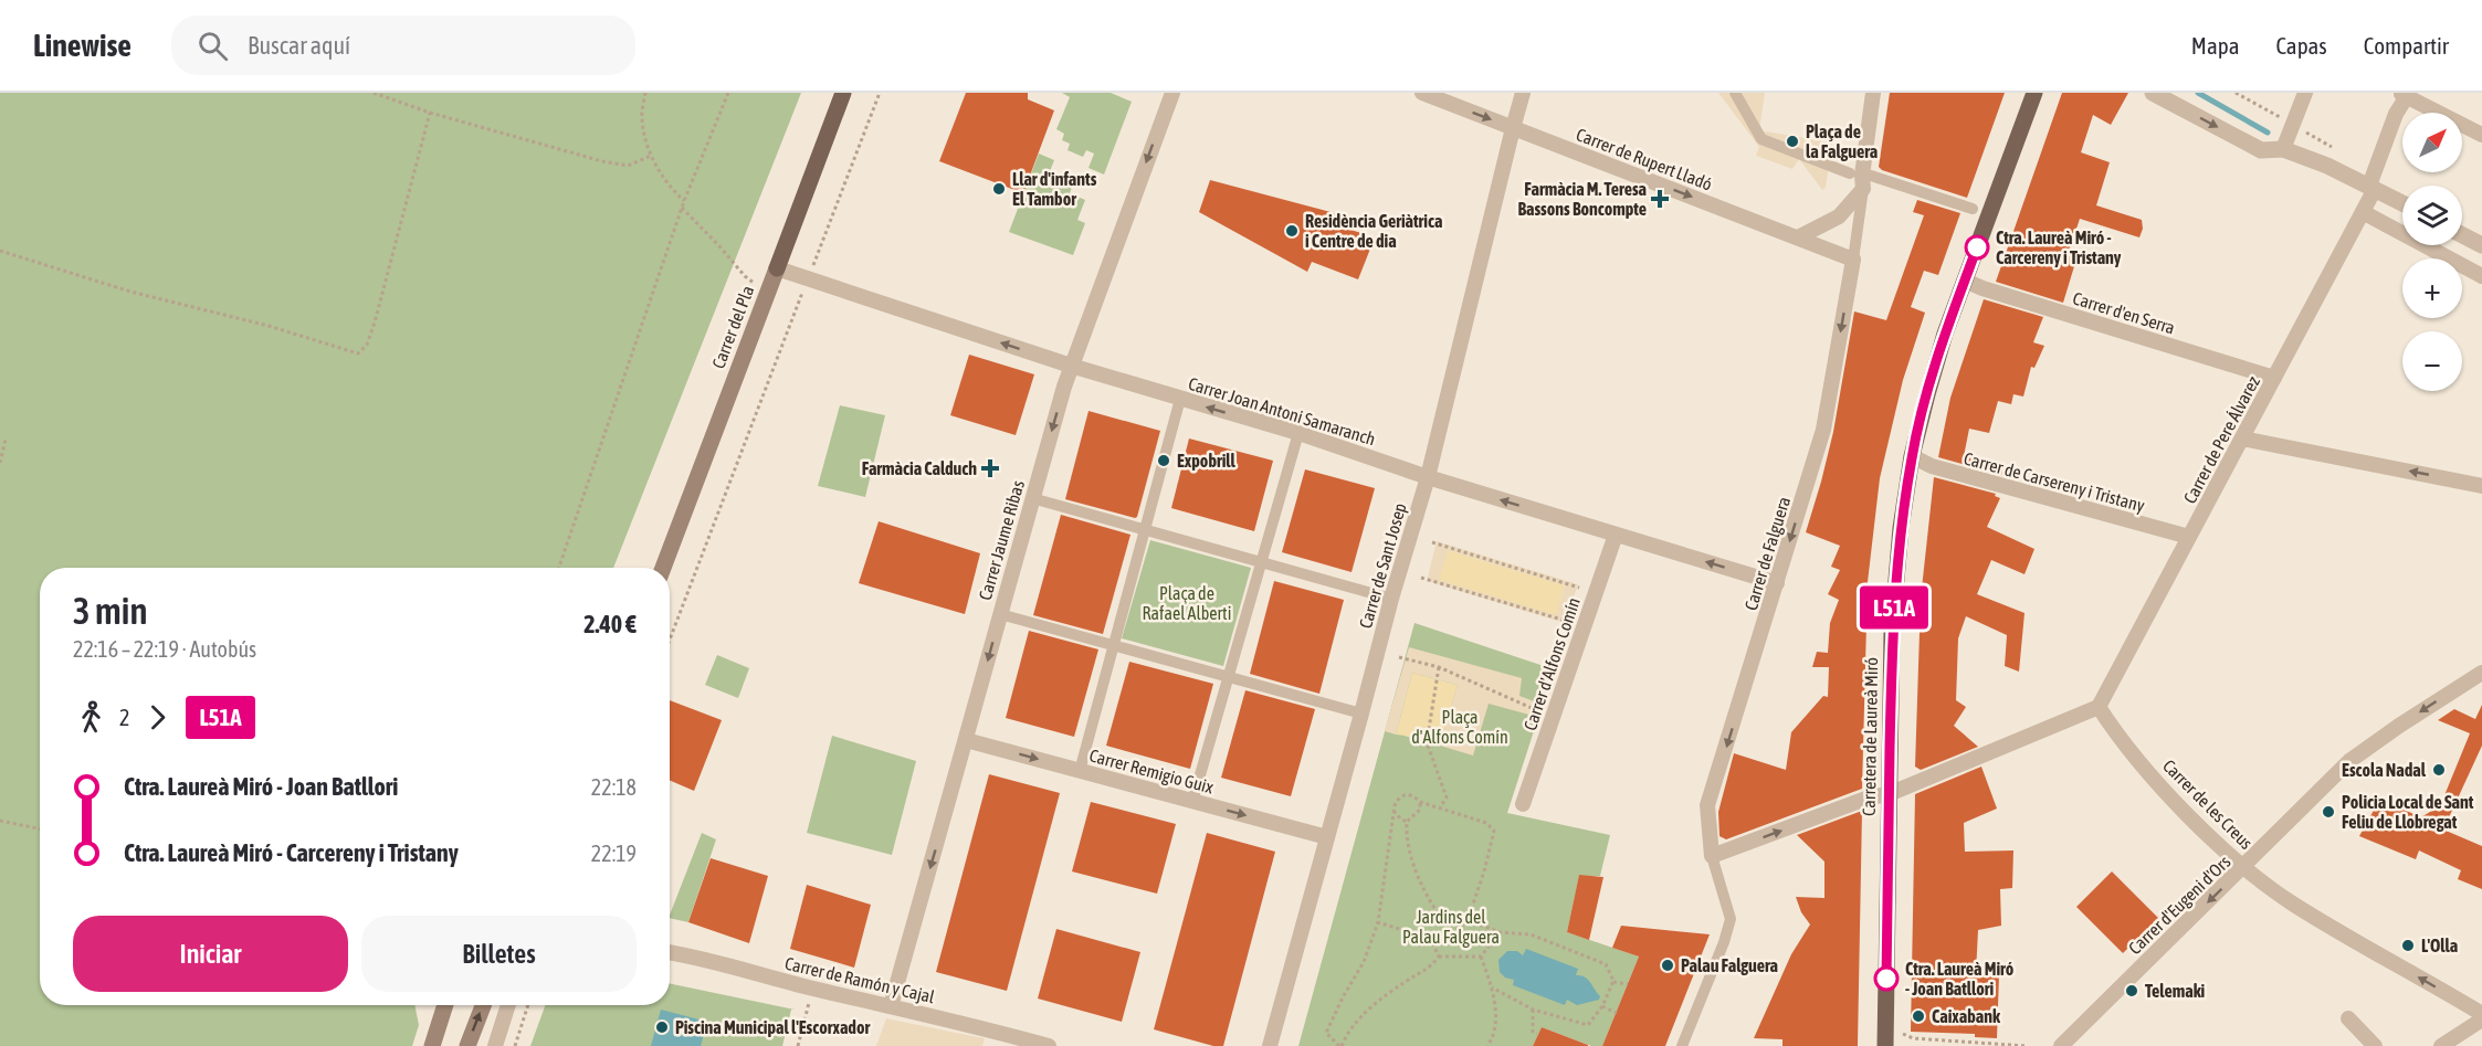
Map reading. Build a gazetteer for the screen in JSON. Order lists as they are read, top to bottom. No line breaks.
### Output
{"streets":{"main road":["Carrer del Pla","Carretera de Laureà Miró"],"street":["Carrer de Rupert Lladó","Carrer d'en Serra","Carrer Joan Antoni Samaranch","Carrer de Pere Álvarez","Carrer de Carsereny i Tristany","Carrer Jaume Ribas","Carrer de Falguera","Carrer de Sant Josep","Carrer d'Alfons Comín","Carrer Remigio Guix","Carrer de les Creus","Carrer d'Eugeni d'Ors","Carrer de Ramón y Cajal"]},"crossings":[["Carrer de Rupert Lladó","Carrer de Falguera"],["Carrer de Rupert Lladó","Carrer de Sant Josep"],["Carrer d'en Serra","Carrer de Pere Álvarez"],["Carrer d'en Serra","Carretera de Laureà Miró"],["Carrer del Pla","Carrer Joan Antoni Samaranch"],["Carrer Joan Antoni Samaranch","Carrer Jaume Ribas"],["Carrer Joan Antoni Samaranch","Carrer de Falguera"],["Carrer Joan Antoni Samaranch","Carrer de Sant Josep"],["Carrer Joan Antoni Samaranch","Carrer d'Alfons Comín"],["Carrer de Pere Álvarez","Carrer de Carsereny i Tristany"],["Carrer de Pere Álvarez","Carrer de les Creus"],["Carrer de Carsereny i Tristany","Carretera de Laureà Miró"],["Carrer Jaume Ribas","Carrer Remigio Guix"],["Carrer Jaume Ribas","Carrer de Ramón y Cajal"],["Carrer de Sant Josep","Carrer Remigio Guix"],["Carrer de les Creus","Carrer d'Eugeni d'Ors"]],"one_way":["Carrer Joan Antoni Samaranch","Carrer de Falguera","Carrer de les Creus","Carrer d'Eugeni d'Ors"],"parks":["Plaça de Rafael Alberti","Plaça d'Alfons Comín","Jardins del Palau Falguera"],"places":{"other":["Plaça de la Falguera","Llar d'infants El Tambor","Residència Geriàtrica i Centre de dia","Ctra. Laureà Miró - Carcereny i Tristany","Expobrill","Escola Nadal","Policia Local de Sant Feliu de Llobregat","L'Olla","Palau Falguera","Ctra. Laureà Miró - Joan Batllori","Telemaki","Caixabank","Piscina Municipal l'Escorxador"],"health":["Farmàcia M. Teresa Bassons Boncompte","Farmàcia Calduch"]},"lines":["bus line L51A"],"north":"top right","page":{"header":"Linewise","search":"Buscar aquí","nav":["Mapa","Capas","Compartir"],"on_map":"L51A","map_buttons":["+","−"],"heading":["3 min","22:16 – 22:19 · Autobús","2.40 €"],"legs":["2","L51A"],"list":[{"name":"Ctra. Laureà Miró - Joan Batllori","value":"22:18"},{"name":"Ctra. Laureà Miró - Carcereny i Tristany","value":"22:19"}],"buttons":["Iniciar","Billetes"]}}
